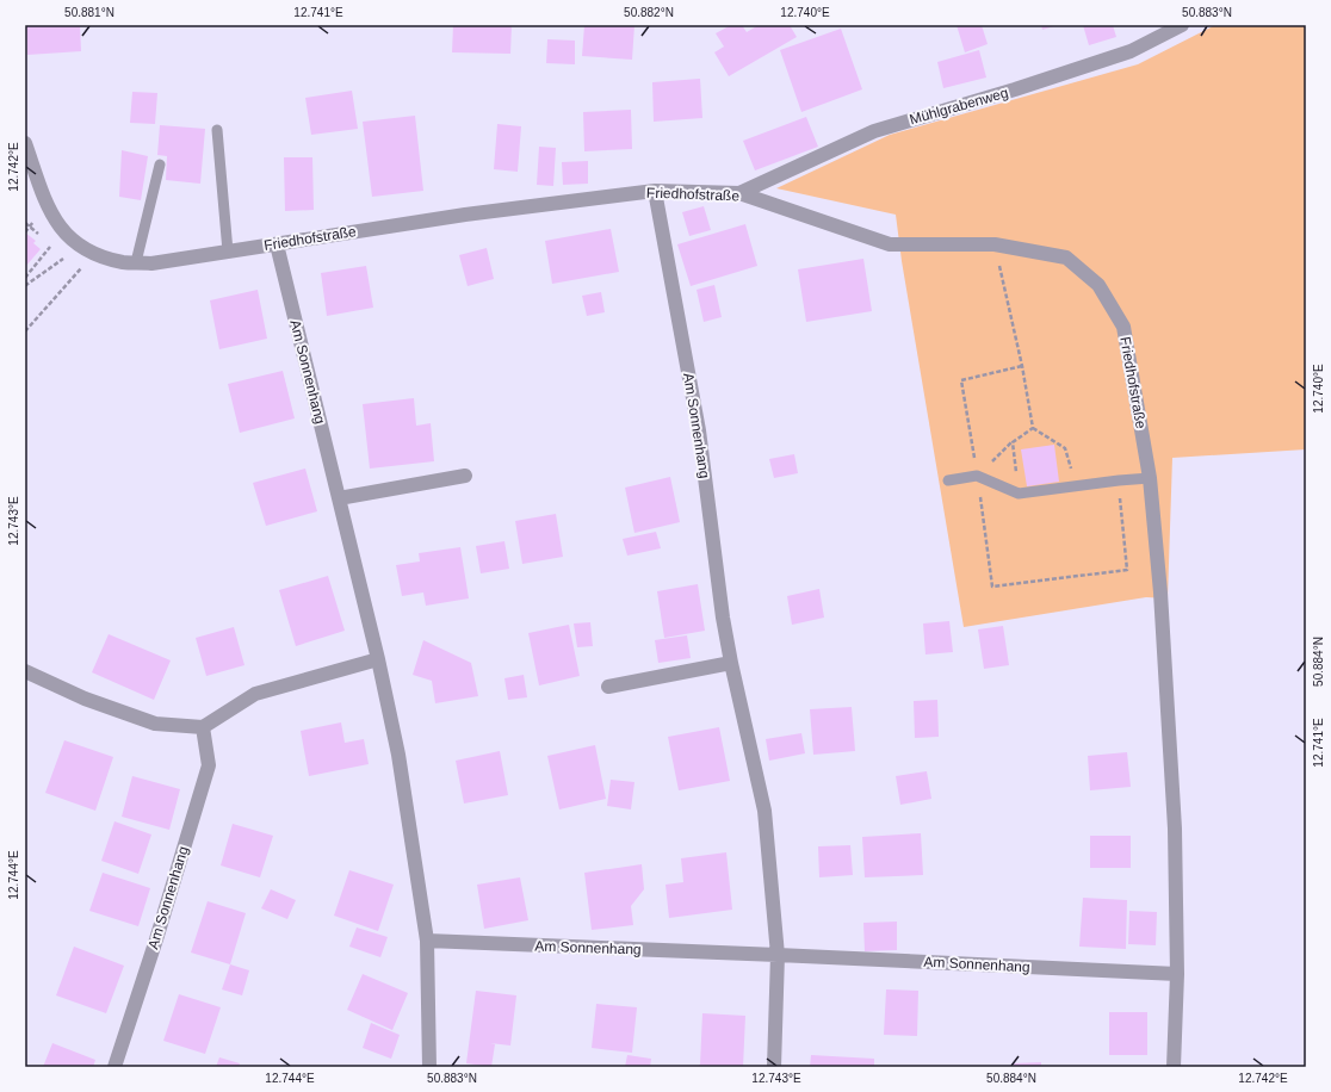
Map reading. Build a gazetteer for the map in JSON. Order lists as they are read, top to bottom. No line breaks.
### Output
{"streets":{"street":["Mühlgrabenweg","Friedhofstraße","Am Sonnenhang"]},"crossings":[["Mühlgrabenweg","Friedhofstraße"],["Friedhofstraße","Am Sonnenhang"]],"coordinates":["50.881°N","12.741°E","50.882°N","12.740°E","50.883°N","12.742°E","12.743°E","50.884°N","12.744°E"]}
